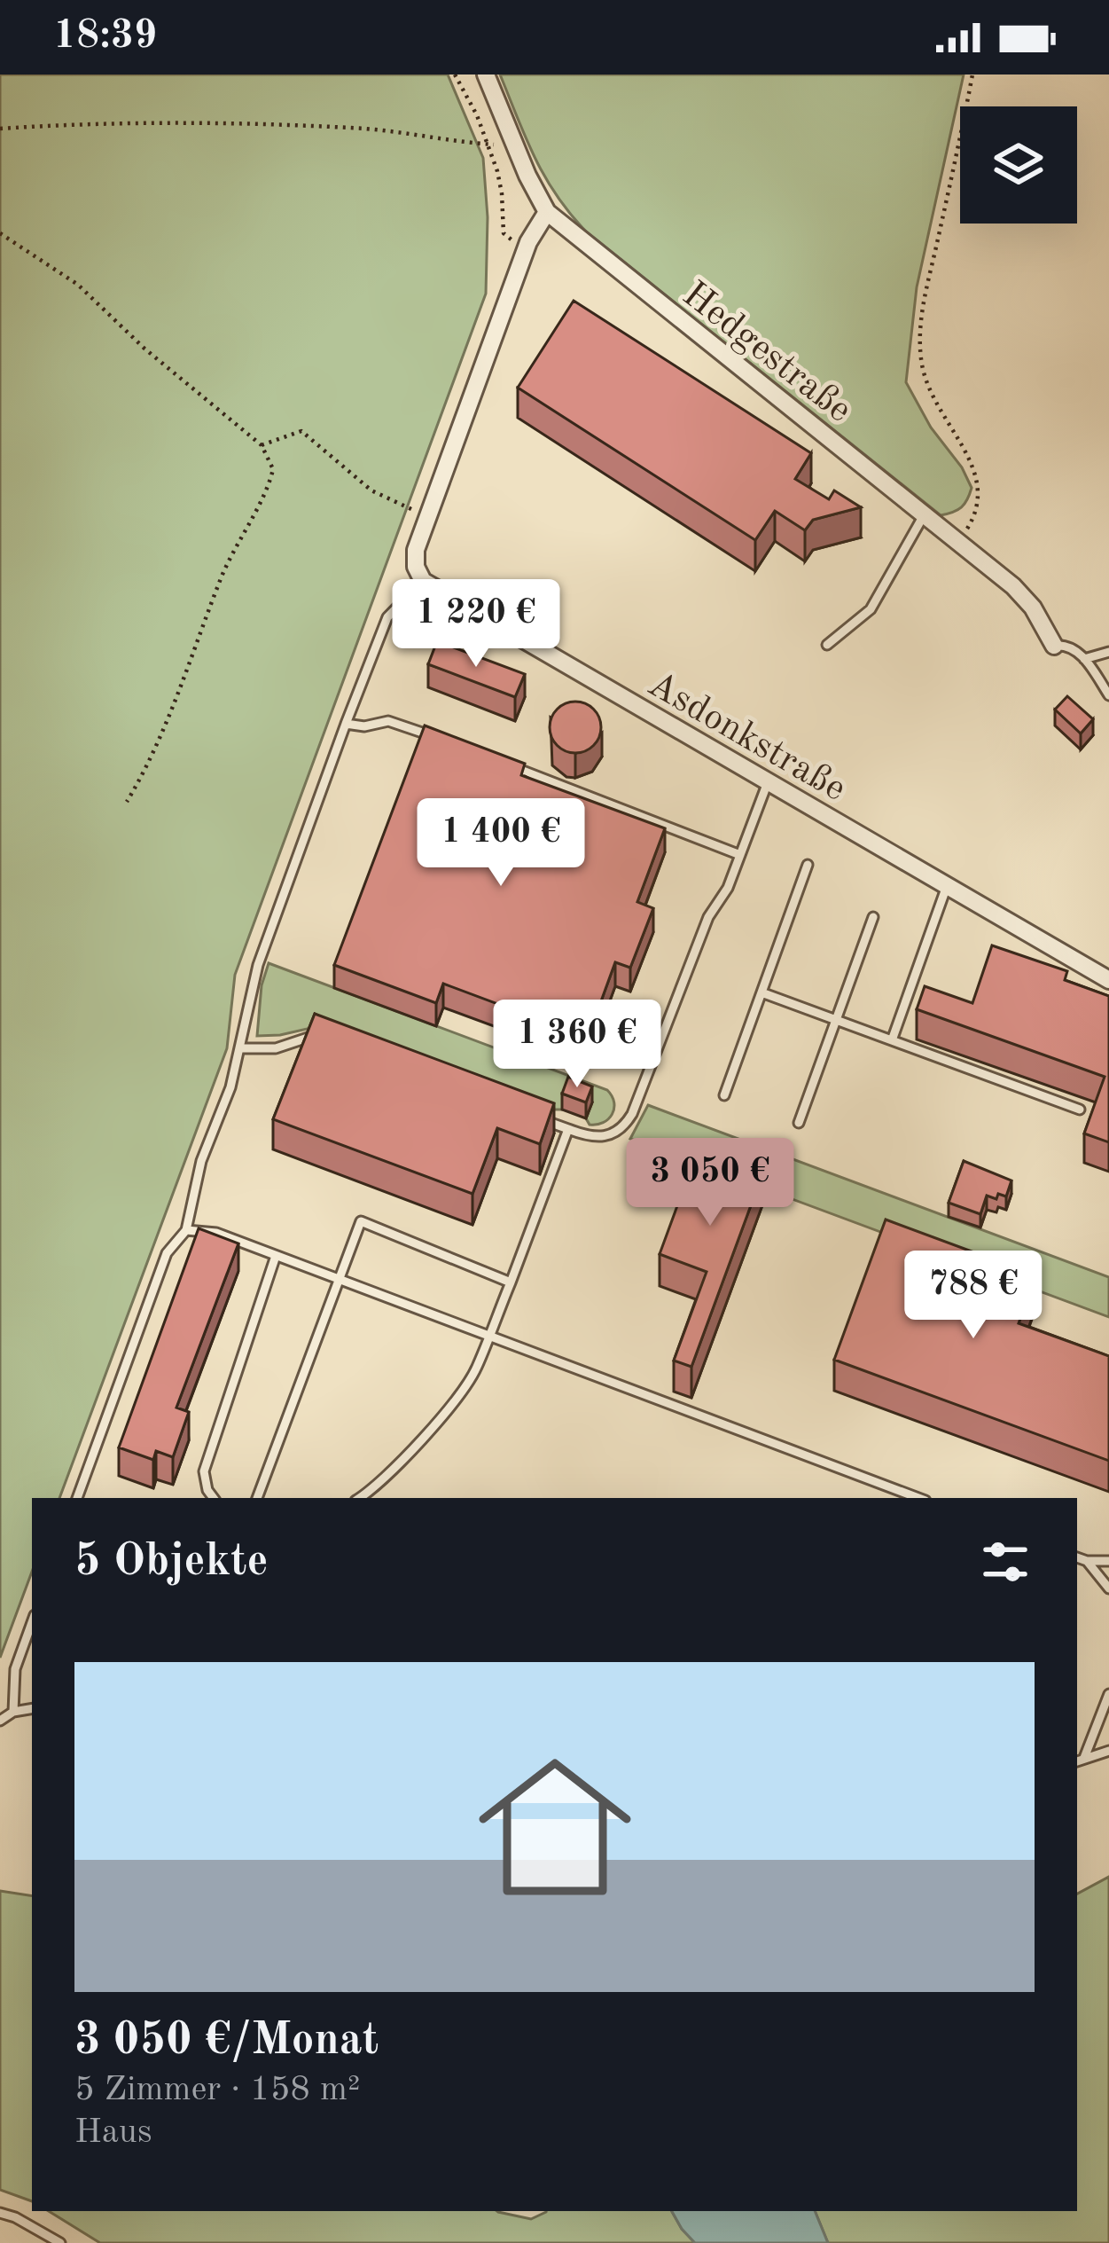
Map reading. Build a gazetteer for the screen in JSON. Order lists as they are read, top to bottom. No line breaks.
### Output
{"streets":{"street":["Hedgestraße","Asdonkstraße"]},"page":{"status":"18:39","price":["1 220 €","1 400 €","1 360 €","3 050 €","788 €"],"heading":"5 Objekte","list":[{"name":"3 050 €/Monat","note":"5 Zimmer · 158 m² · Haus"}]}}
